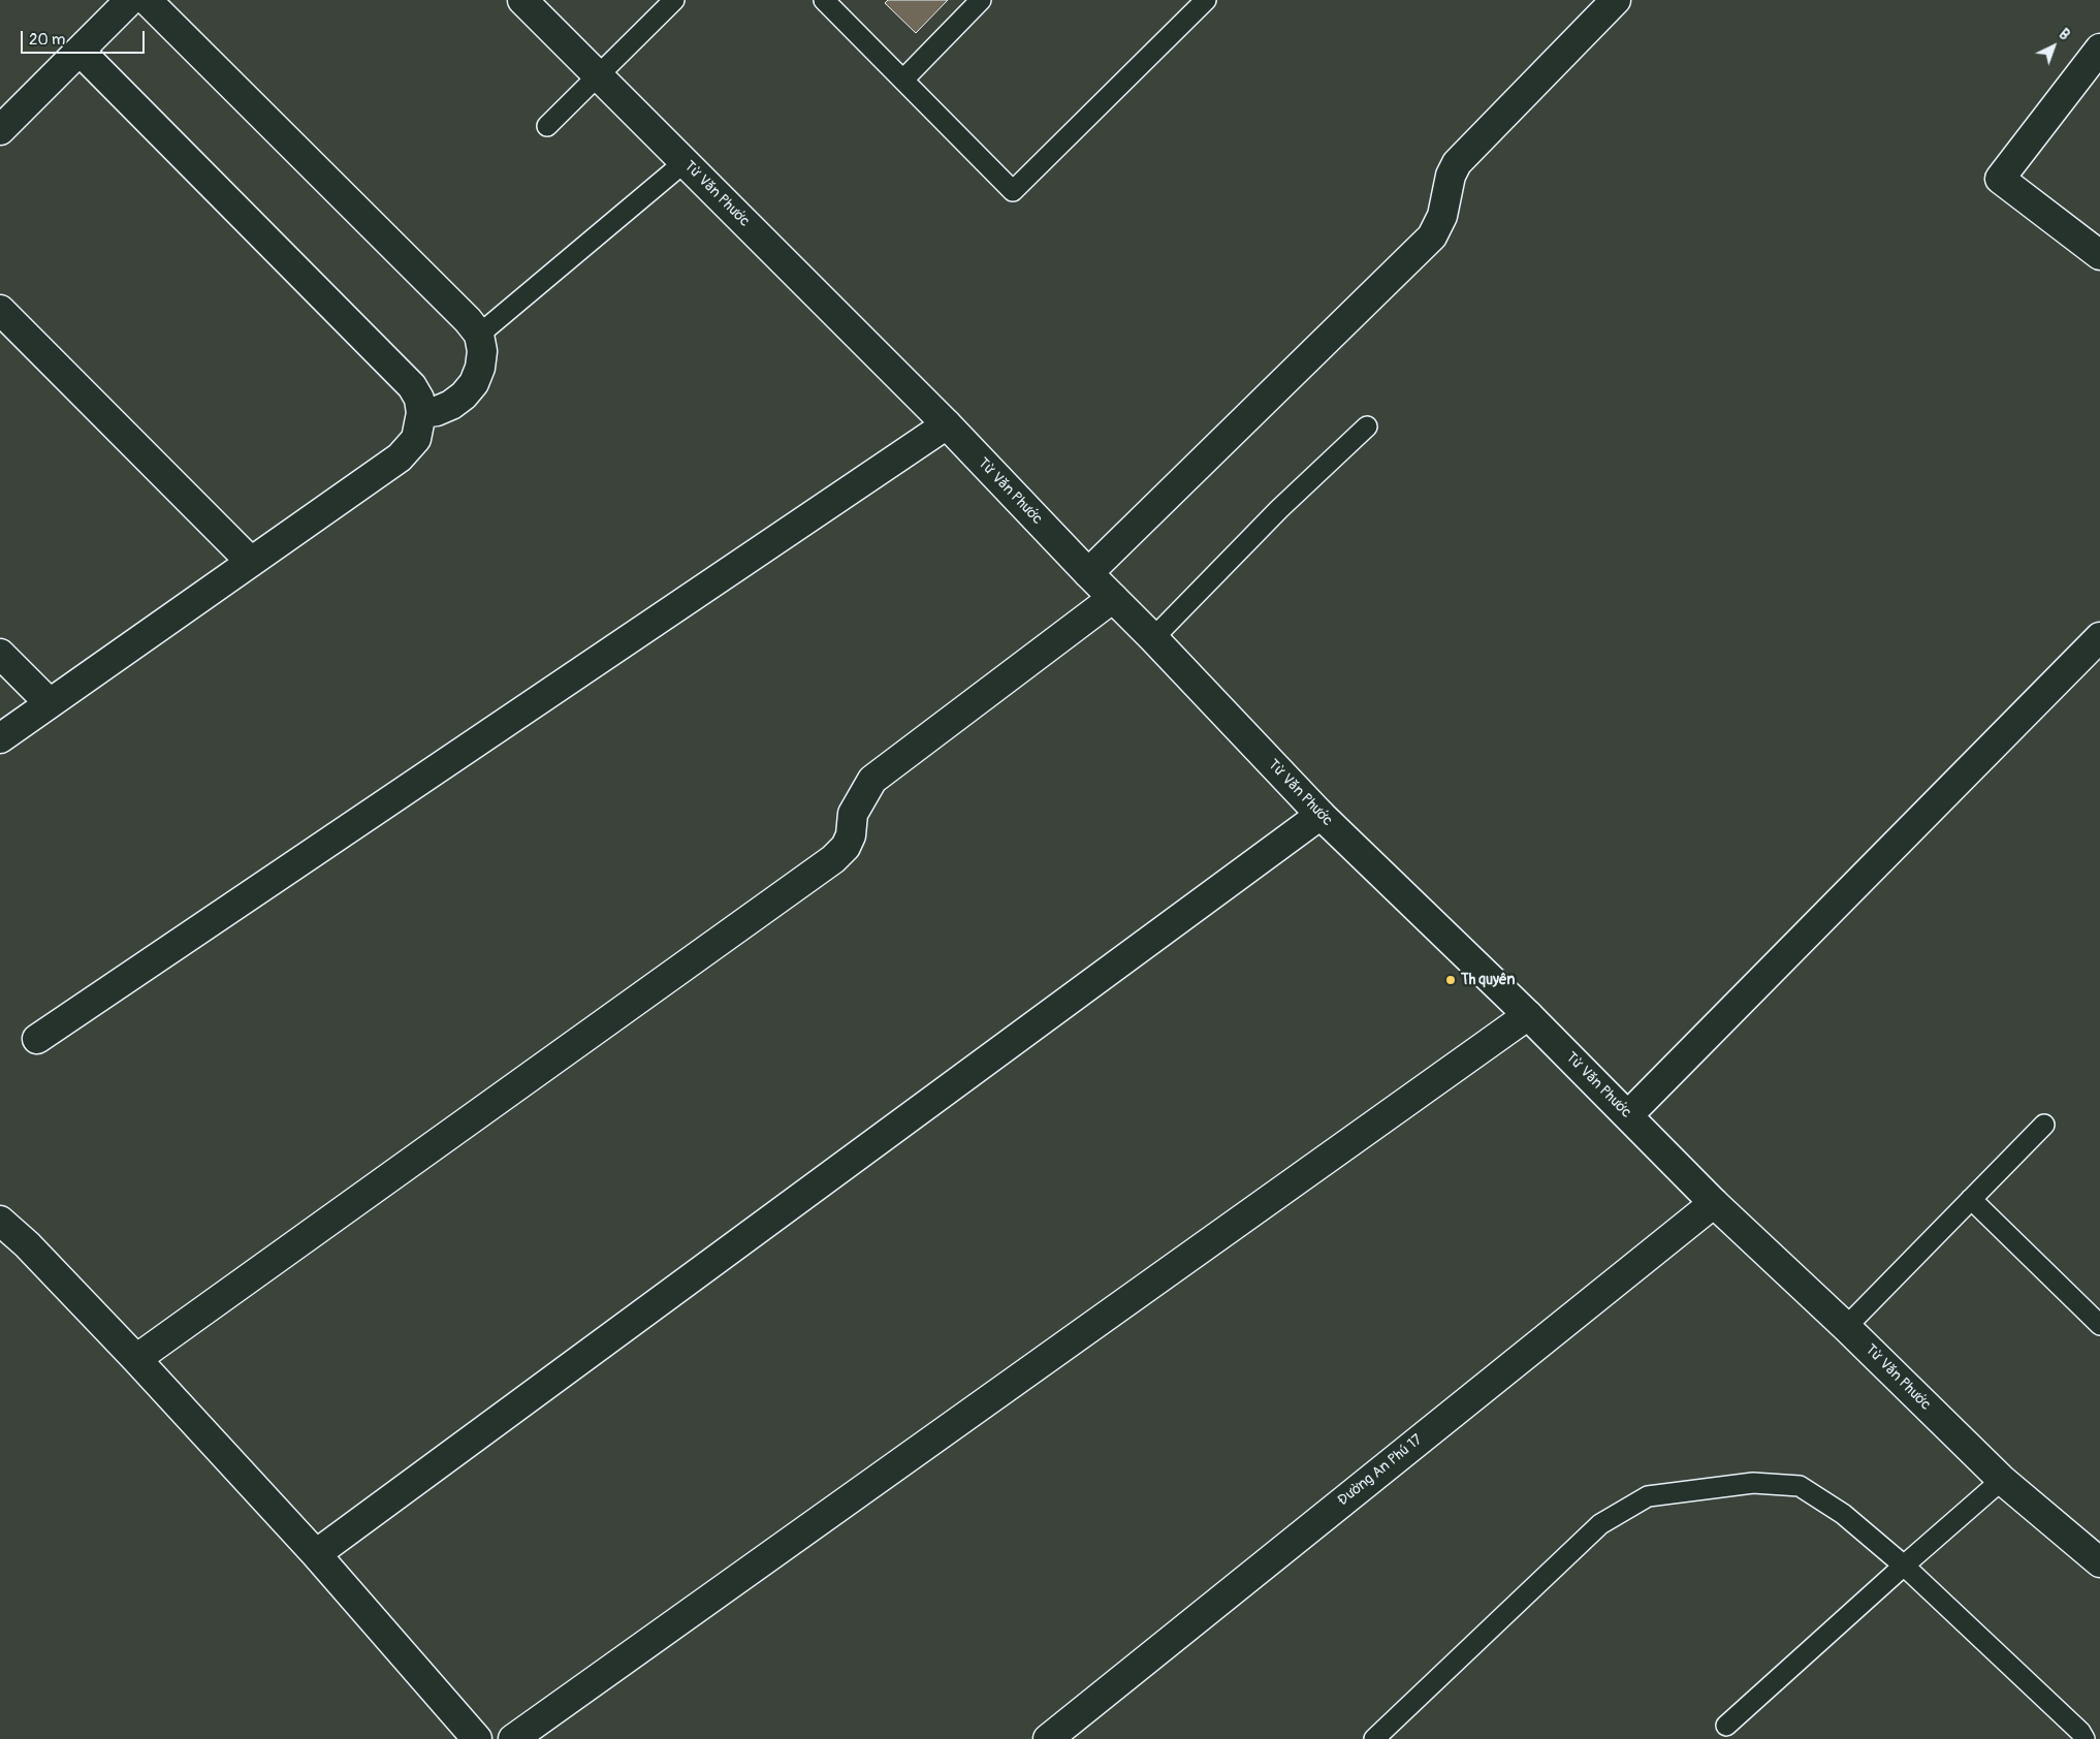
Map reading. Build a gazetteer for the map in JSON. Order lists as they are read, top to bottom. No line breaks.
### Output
{"streets":{"street":["Từ Văn Phước","Đường An Phú 17"]},"crossings":[["Từ Văn Phước","Đường An Phú 17"]],"places":["Th quyên"],"scale_bar":"20 m","north":"top right"}
